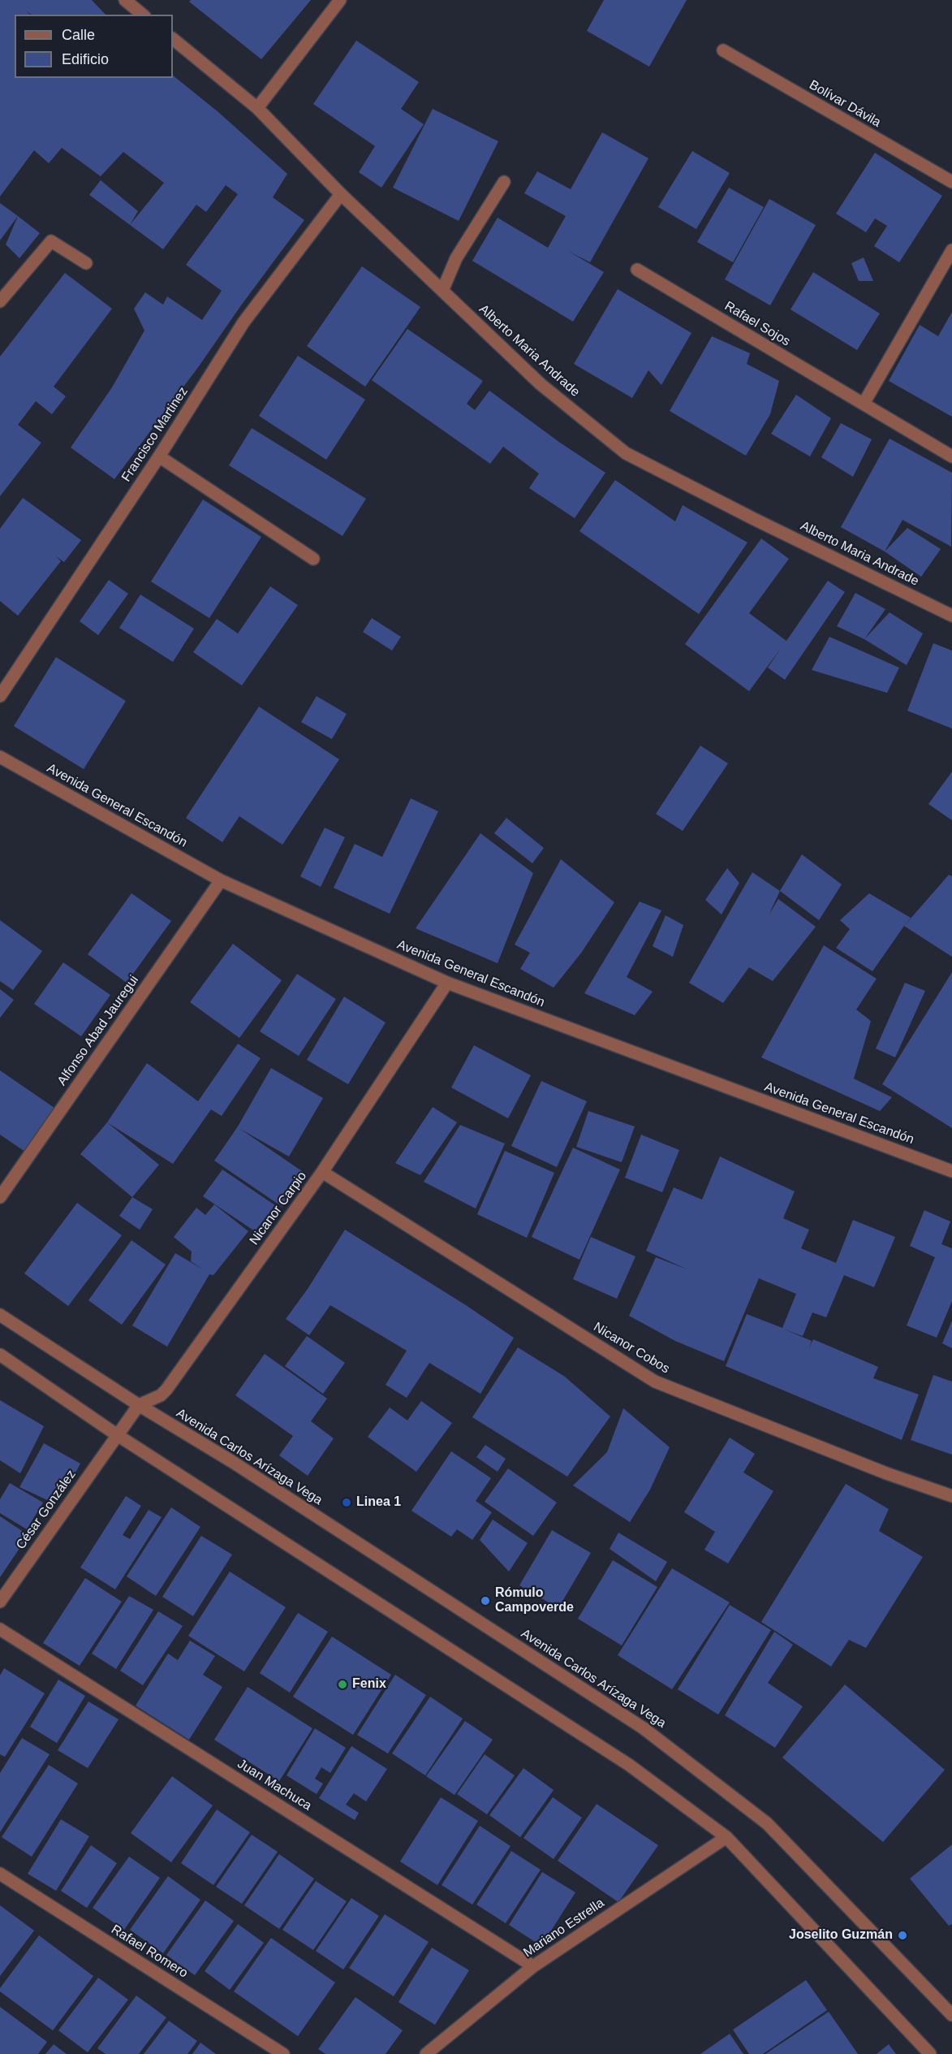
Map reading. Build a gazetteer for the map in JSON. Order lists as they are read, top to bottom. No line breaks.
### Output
{"streets":{"street":["Bolívar Dávila","Rafael Sojos","Alberto Maria Andrade","Francisco Martinez","Avenida General Escandón","Alfonso Abad Jauregui","Nicanor Carpio","Nicanor Cobos","Avenida Carlos Arízaga Vega","César González","Juan Machuca","Mariano Estrella","Rafael Romero"]},"crossings":[["Alberto Maria Andrade","Francisco Martinez"],["Avenida General Escandón","Alfonso Abad Jauregui"],["Avenida General Escandón","Nicanor Carpio"],["Nicanor Carpio","Nicanor Cobos"],["Nicanor Carpio","Avenida Carlos Arízaga Vega"],["Nicanor Carpio","César González"],["Juan Machuca","Mariano Estrella"]],"places":["Linea 1","Rómulo Campoverde","Fenix","Joselito Guzmán"],"legend":["Calle","Edificio"]}
